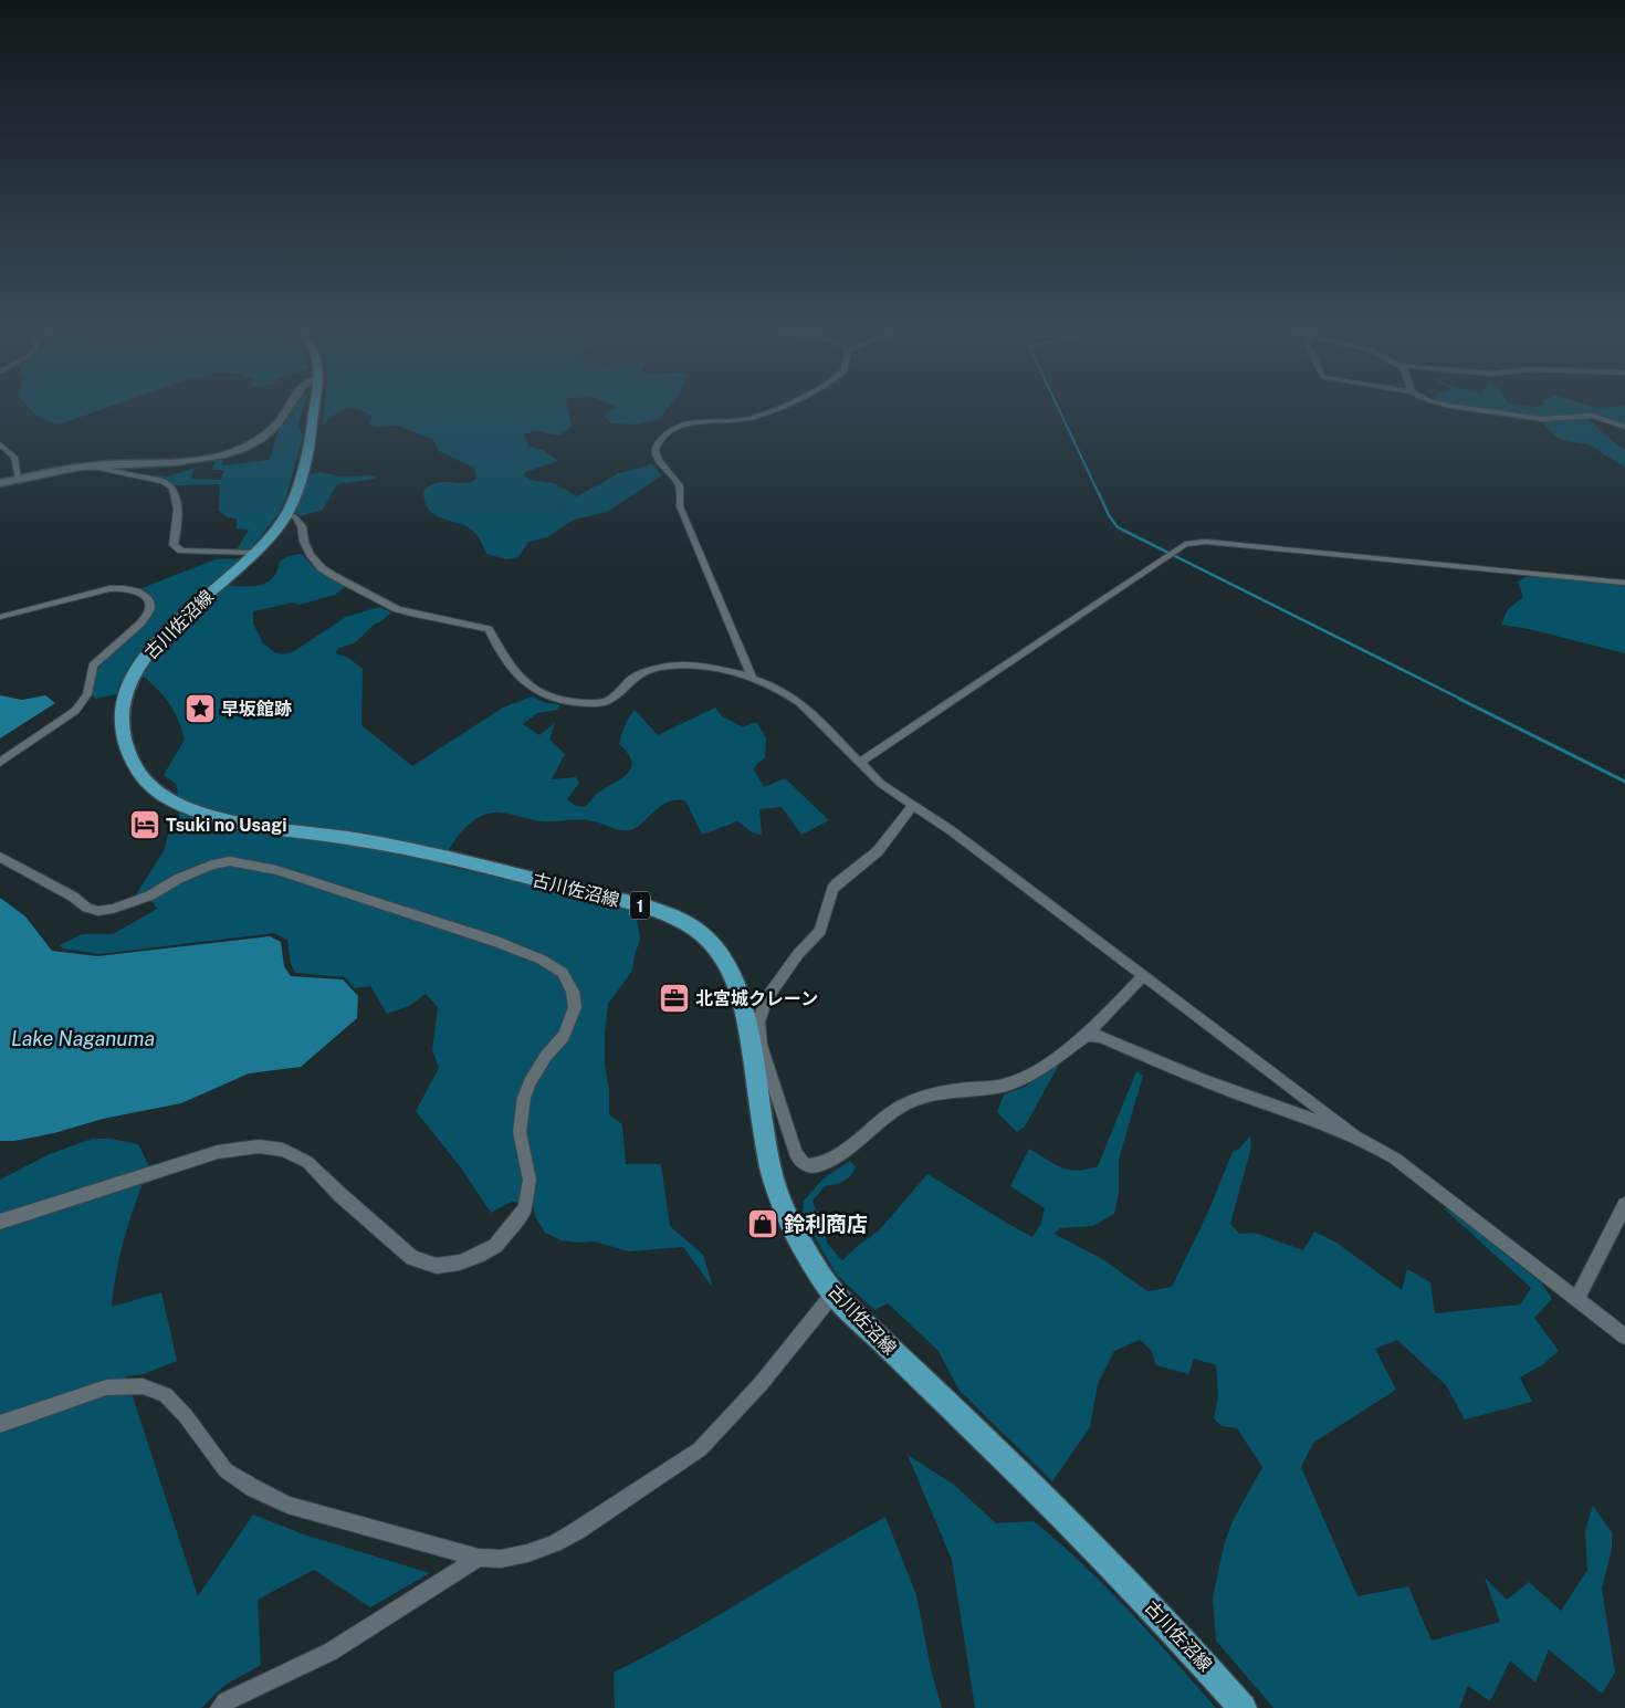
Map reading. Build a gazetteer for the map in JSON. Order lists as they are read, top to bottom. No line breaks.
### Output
{"streets":{"main road":["古川佐沼線","1"]},"water":["Lake Naganuma"],"places":{"place":["早坂館跡"],"hotel":["Tsuki no Usagi"],"office":["北宮城クレーン"],"shop":["鈴利商店"]}}
